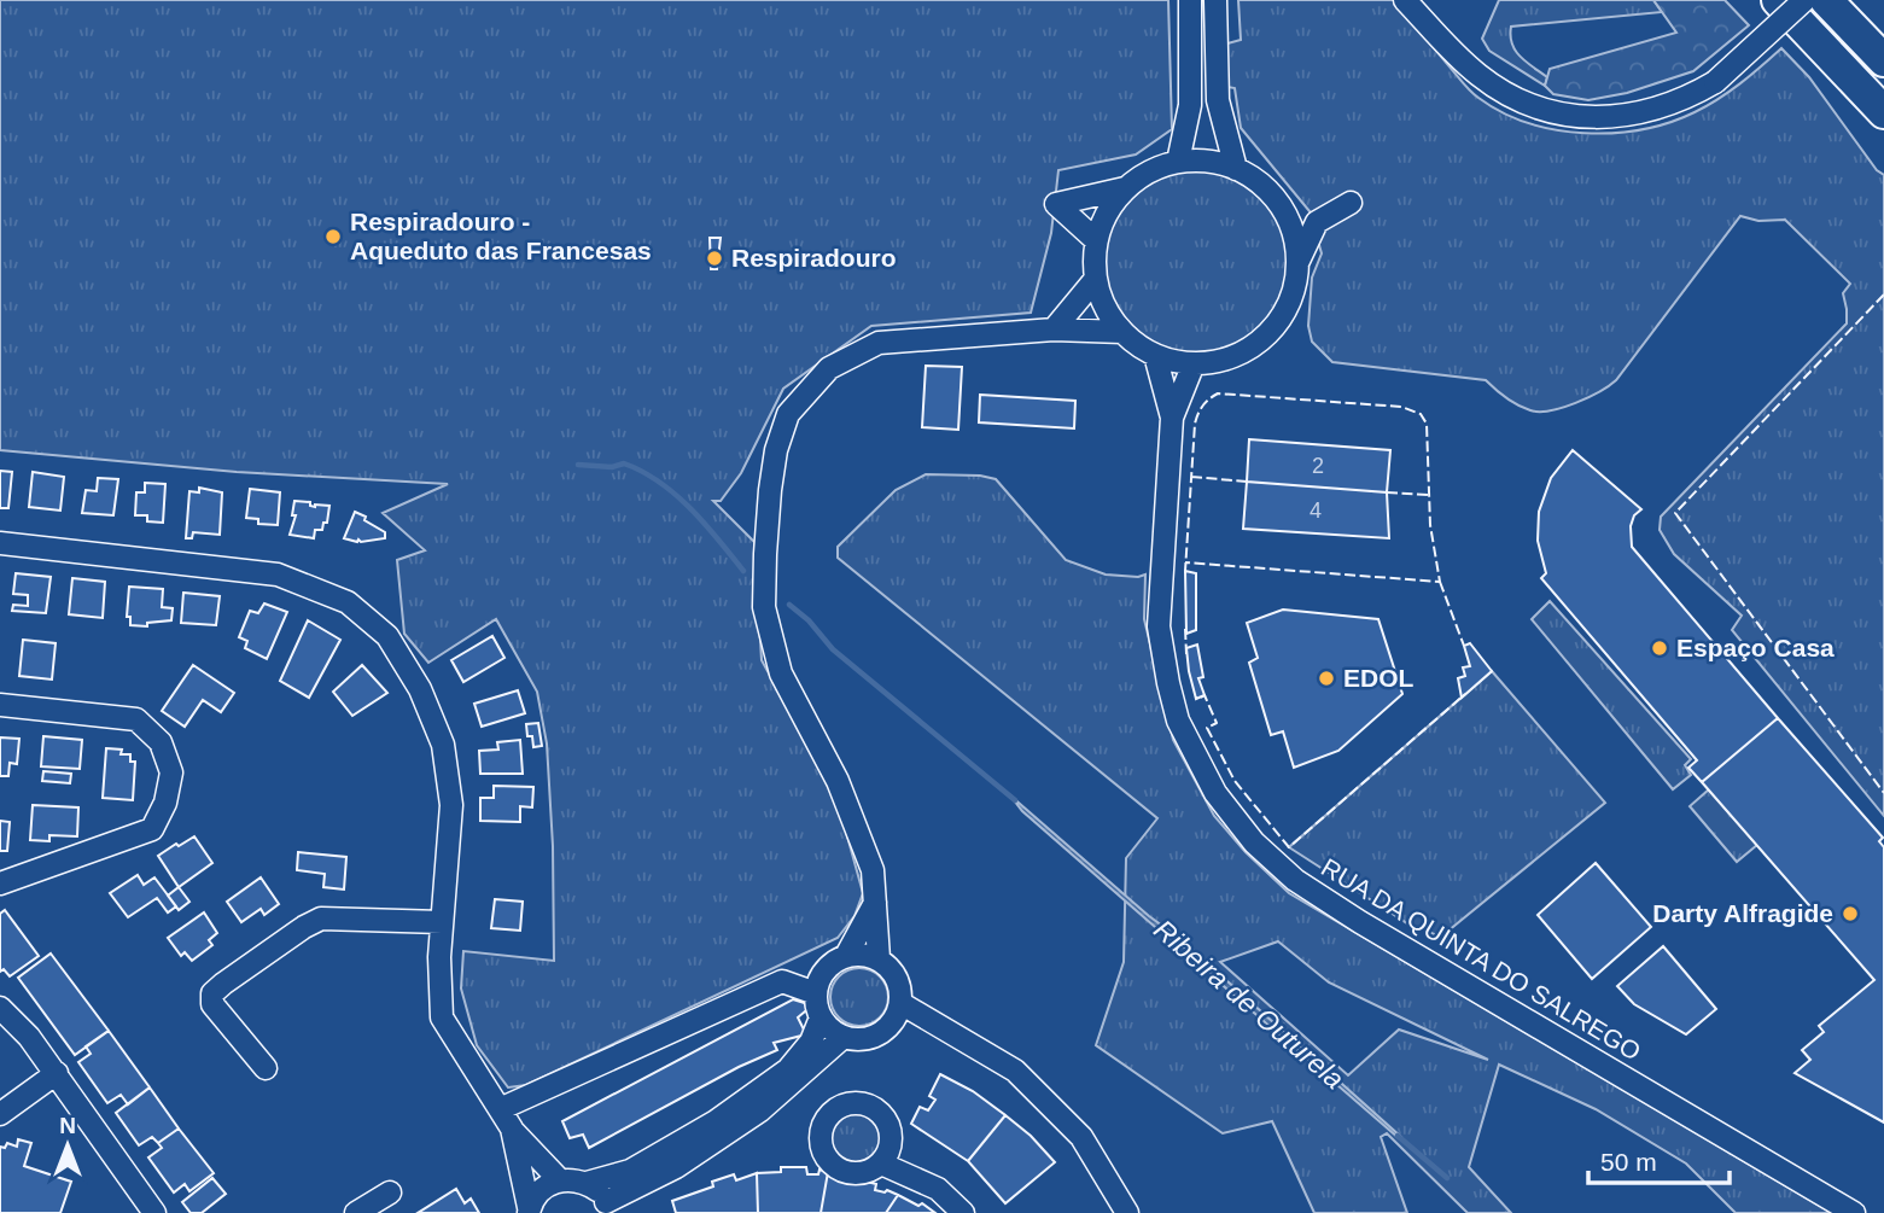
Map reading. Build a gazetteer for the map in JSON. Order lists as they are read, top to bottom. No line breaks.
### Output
{"streets":{"street":["RUA DA QUINTA DO SALREGO"]},"water":["Ribeira de Outurela"],"places":["Respiradouro - Aqueduto das Francesas","Respiradouro","Espaço Casa","EDOL","Darty Alfragide"],"house_numbers":["2","4"],"scale_bar":"50 m","north":"top"}
